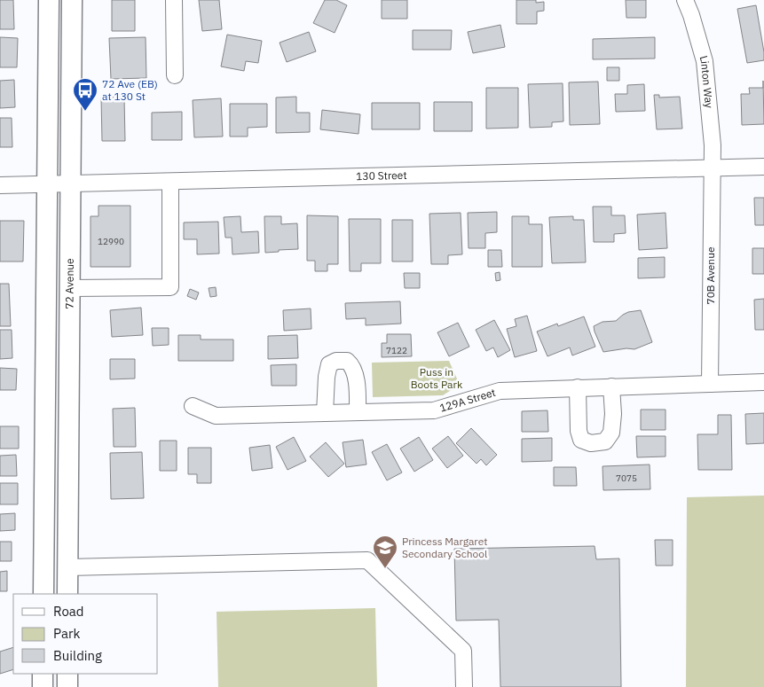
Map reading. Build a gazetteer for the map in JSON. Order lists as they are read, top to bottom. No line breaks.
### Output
{"streets":{"main road":["72 Avenue"],"street":["Linton Way","130 Street","70B Avenue","129A Street"]},"crossings":[["Linton Way","130 Street"],["Linton Way","70B Avenue"],["130 Street","70B Avenue"],["130 Street","72 Avenue"],["70B Avenue","129A Street"]],"parks":["Puss in Boots Park"],"places":{"bus stop":["72 Ave (EB) at 130 St"],"school or university":["Princess Margaret Secondary School"]},"house_numbers":["12990","7122","7075"],"legend":["Road","Park","Building"]}
